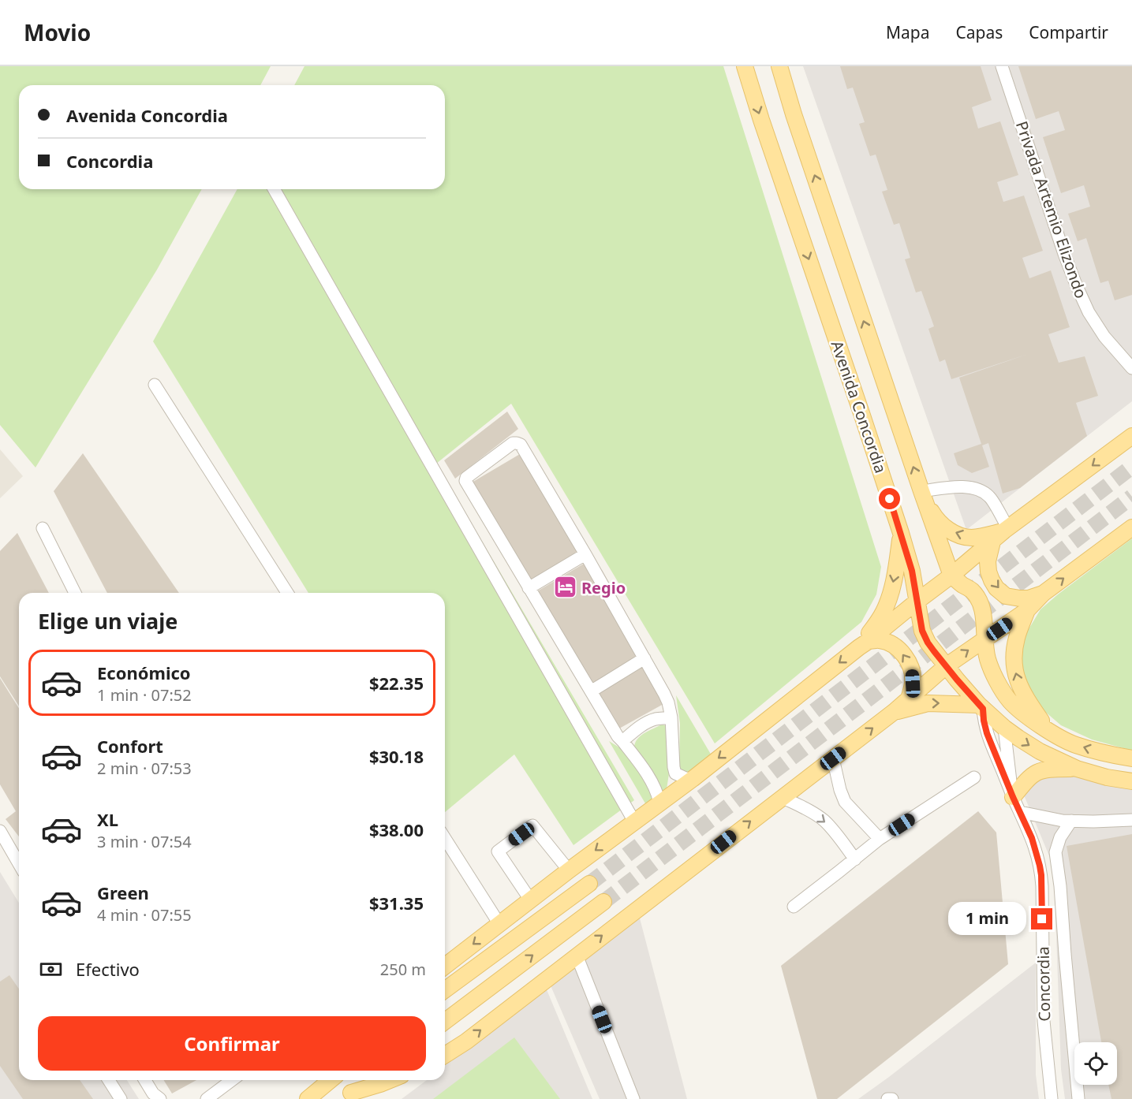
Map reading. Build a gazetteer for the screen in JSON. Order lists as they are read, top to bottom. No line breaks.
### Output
{"streets":{"main road":["Avenida Concordia"],"street":["Privada Artemio Elizondo","Concordia"]},"crossings":[["Avenida Concordia","Concordia"]],"places":{"hotel":["Regio"]},"page":{"header":"Movio","nav":["Mapa","Capas","Compartir"],"banner":["Avenida Concordia","Concordia"],"heading":"Elige un viaje","list":[{"name":"Económico","note":"1 min · 07:52","value":"$22.35"},{"name":"Confort","note":"2 min · 07:53","value":"$30.18"},{"name":"XL","note":"3 min · 07:54","value":"$38.00"},{"name":"Green","note":"4 min · 07:55","value":"$31.35"}],"bubble":"1 min","pay":["Efectivo","250 m"],"buttons":"Confirmar"}}
